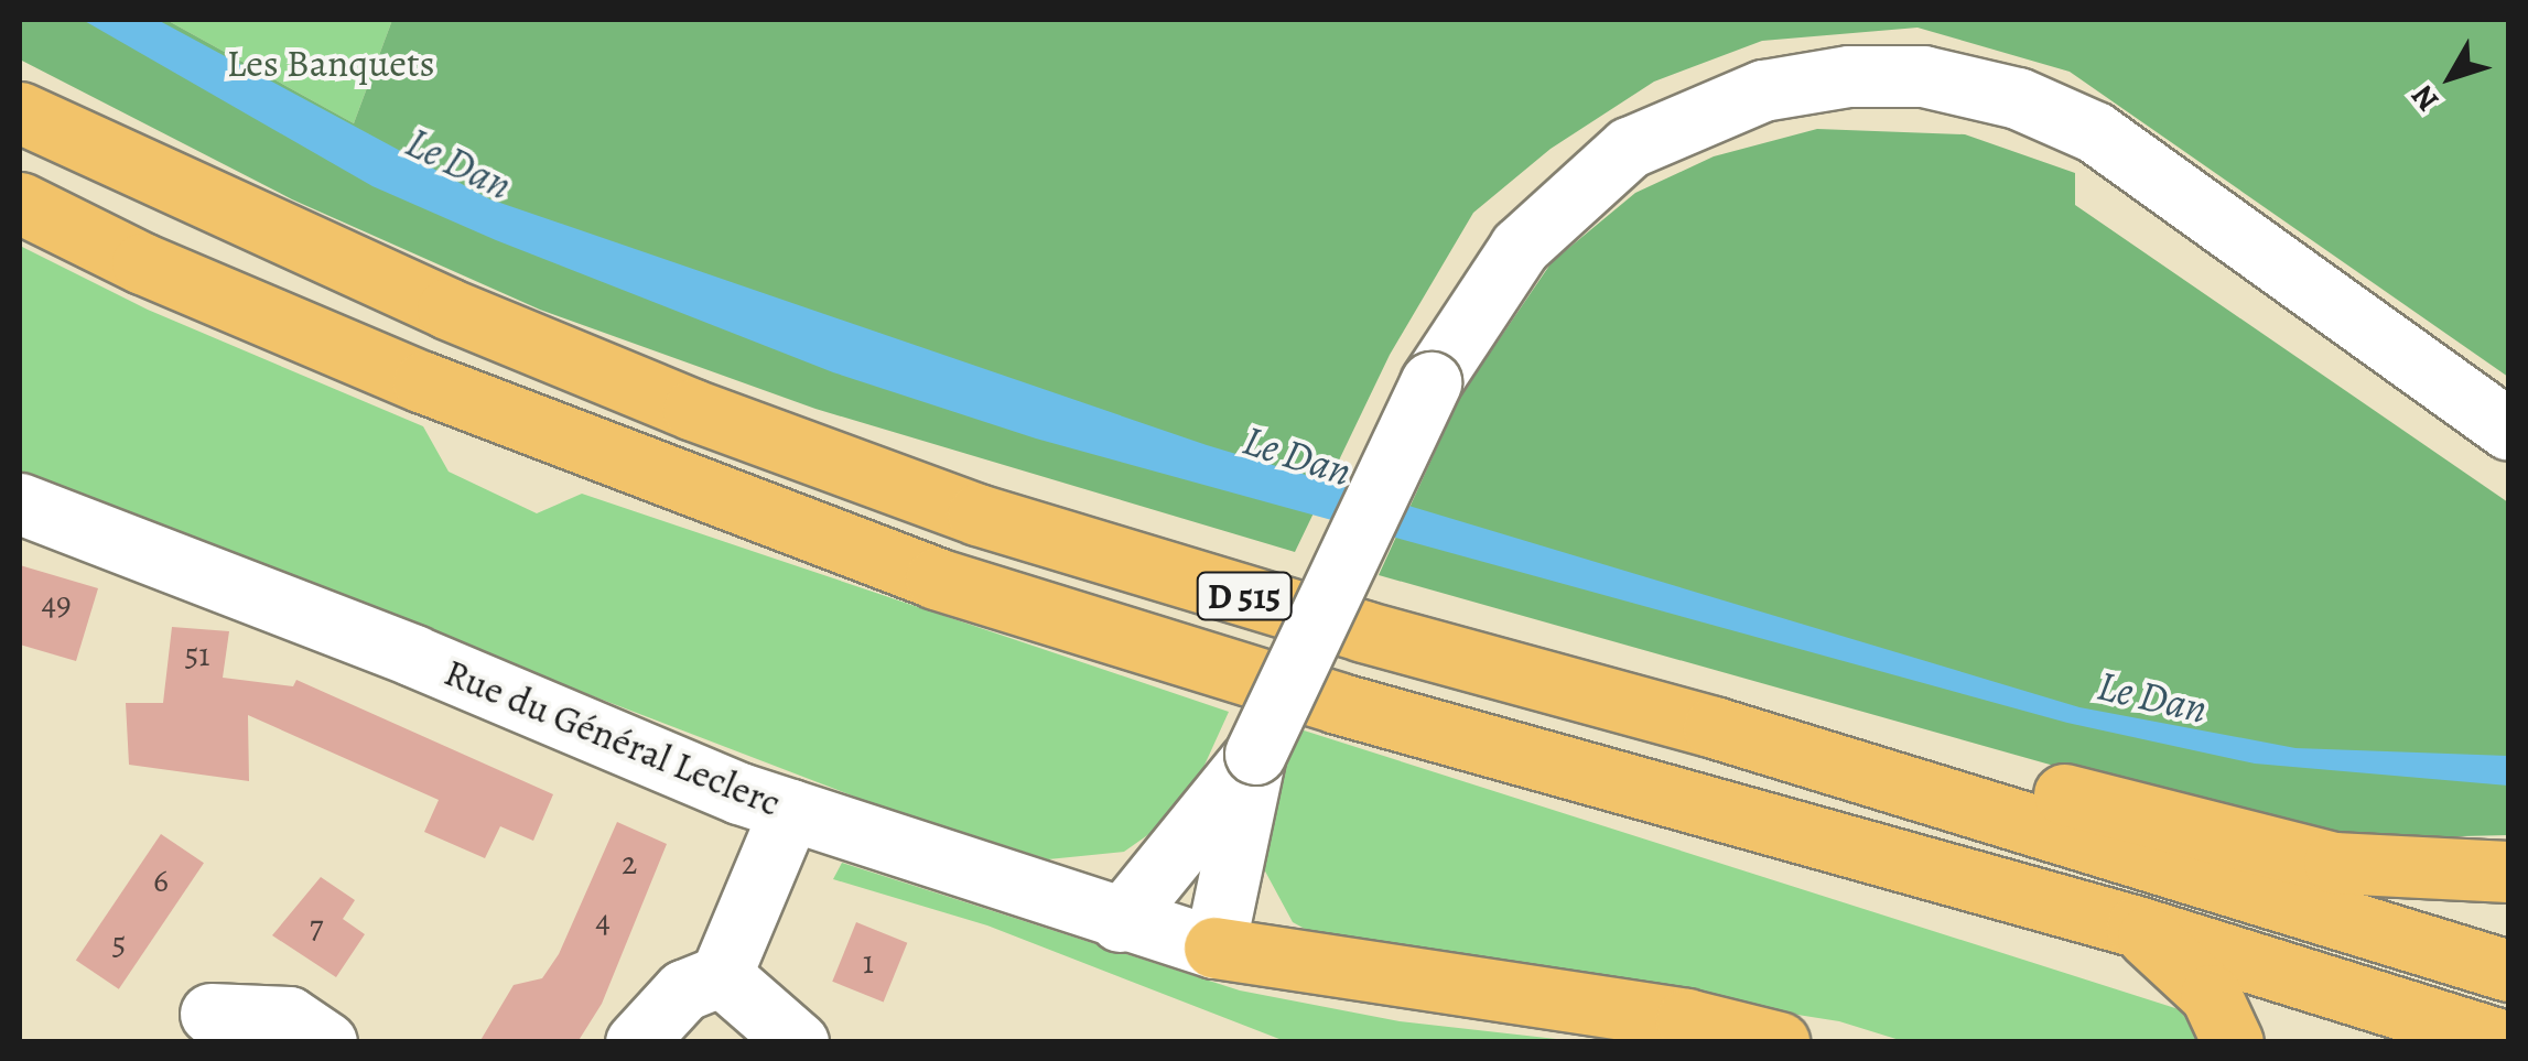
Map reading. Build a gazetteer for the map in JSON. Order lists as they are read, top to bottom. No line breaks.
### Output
{"streets":{"highway":["D 515"],"street":["Rue du Général Leclerc"]},"water":["Le Dan"],"parks":["Les Banquets"],"house_numbers":["49","51","2","6","4","7","5","1"],"north":"bottom left"}
